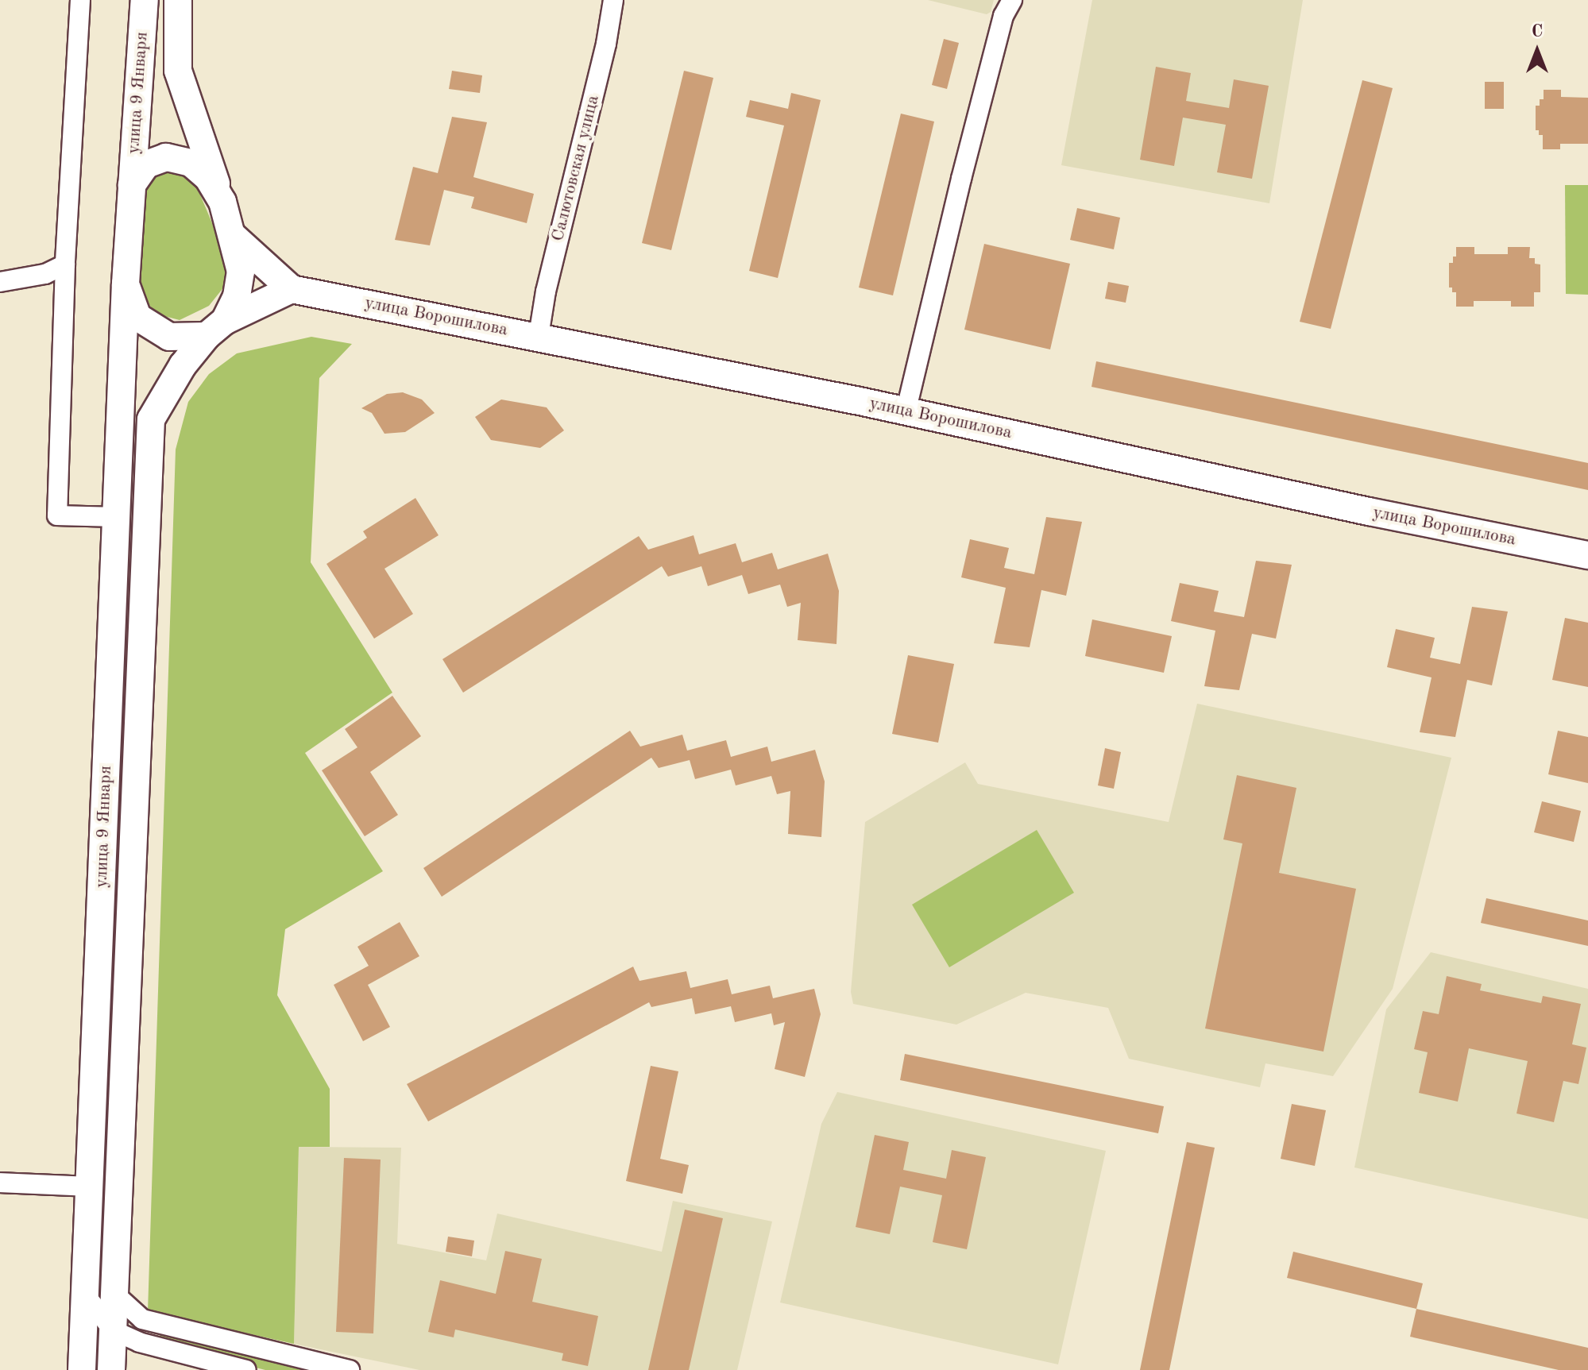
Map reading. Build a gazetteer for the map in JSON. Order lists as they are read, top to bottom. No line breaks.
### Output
{"streets":{"main road":["улица 9 Января","улица Ворошилова"],"street":["Салютовская улица"]},"crossings":[["Салютовская улица","улица Ворошилова"]],"north":"top"}
